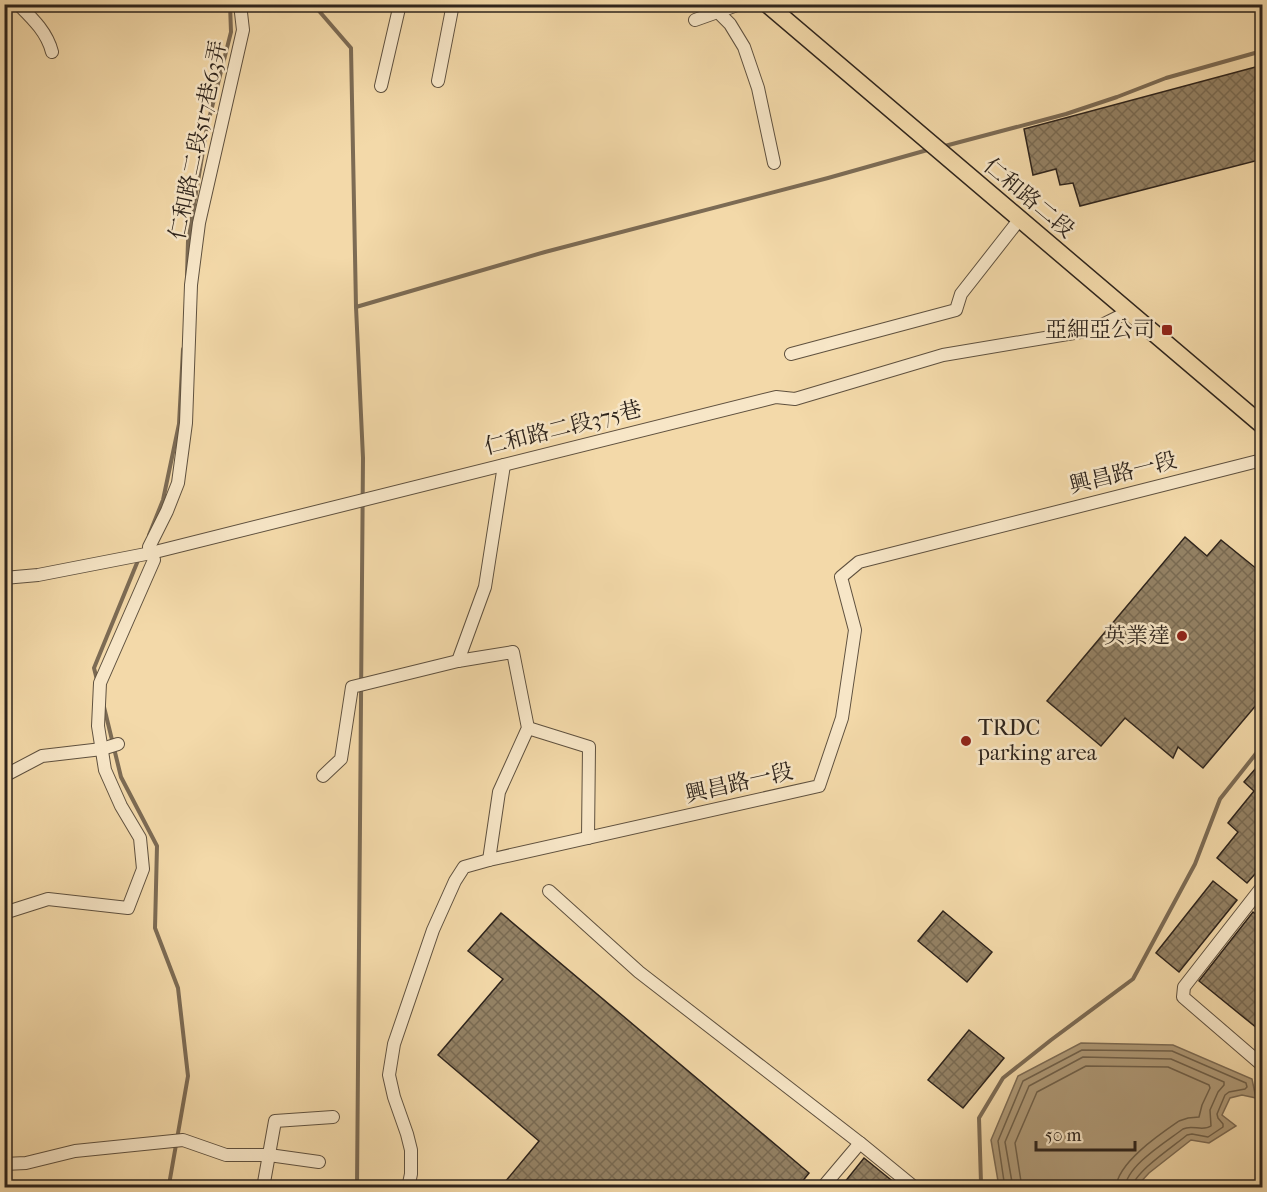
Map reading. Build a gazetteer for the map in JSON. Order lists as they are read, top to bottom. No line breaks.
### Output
{"streets":{"main road":["仁和路二段"],"street":["仁和路二段517巷63弄","仁和路二段375巷","興昌路一段"]},"crossings":[["仁和路二段517巷63弄","仁和路二段375巷"],["仁和路二段","仁和路二段375巷"]],"places":{"transit":["亞細亞公司"],"other":["英業達","TRDC parking area"]},"scale_bar":"50 m"}
